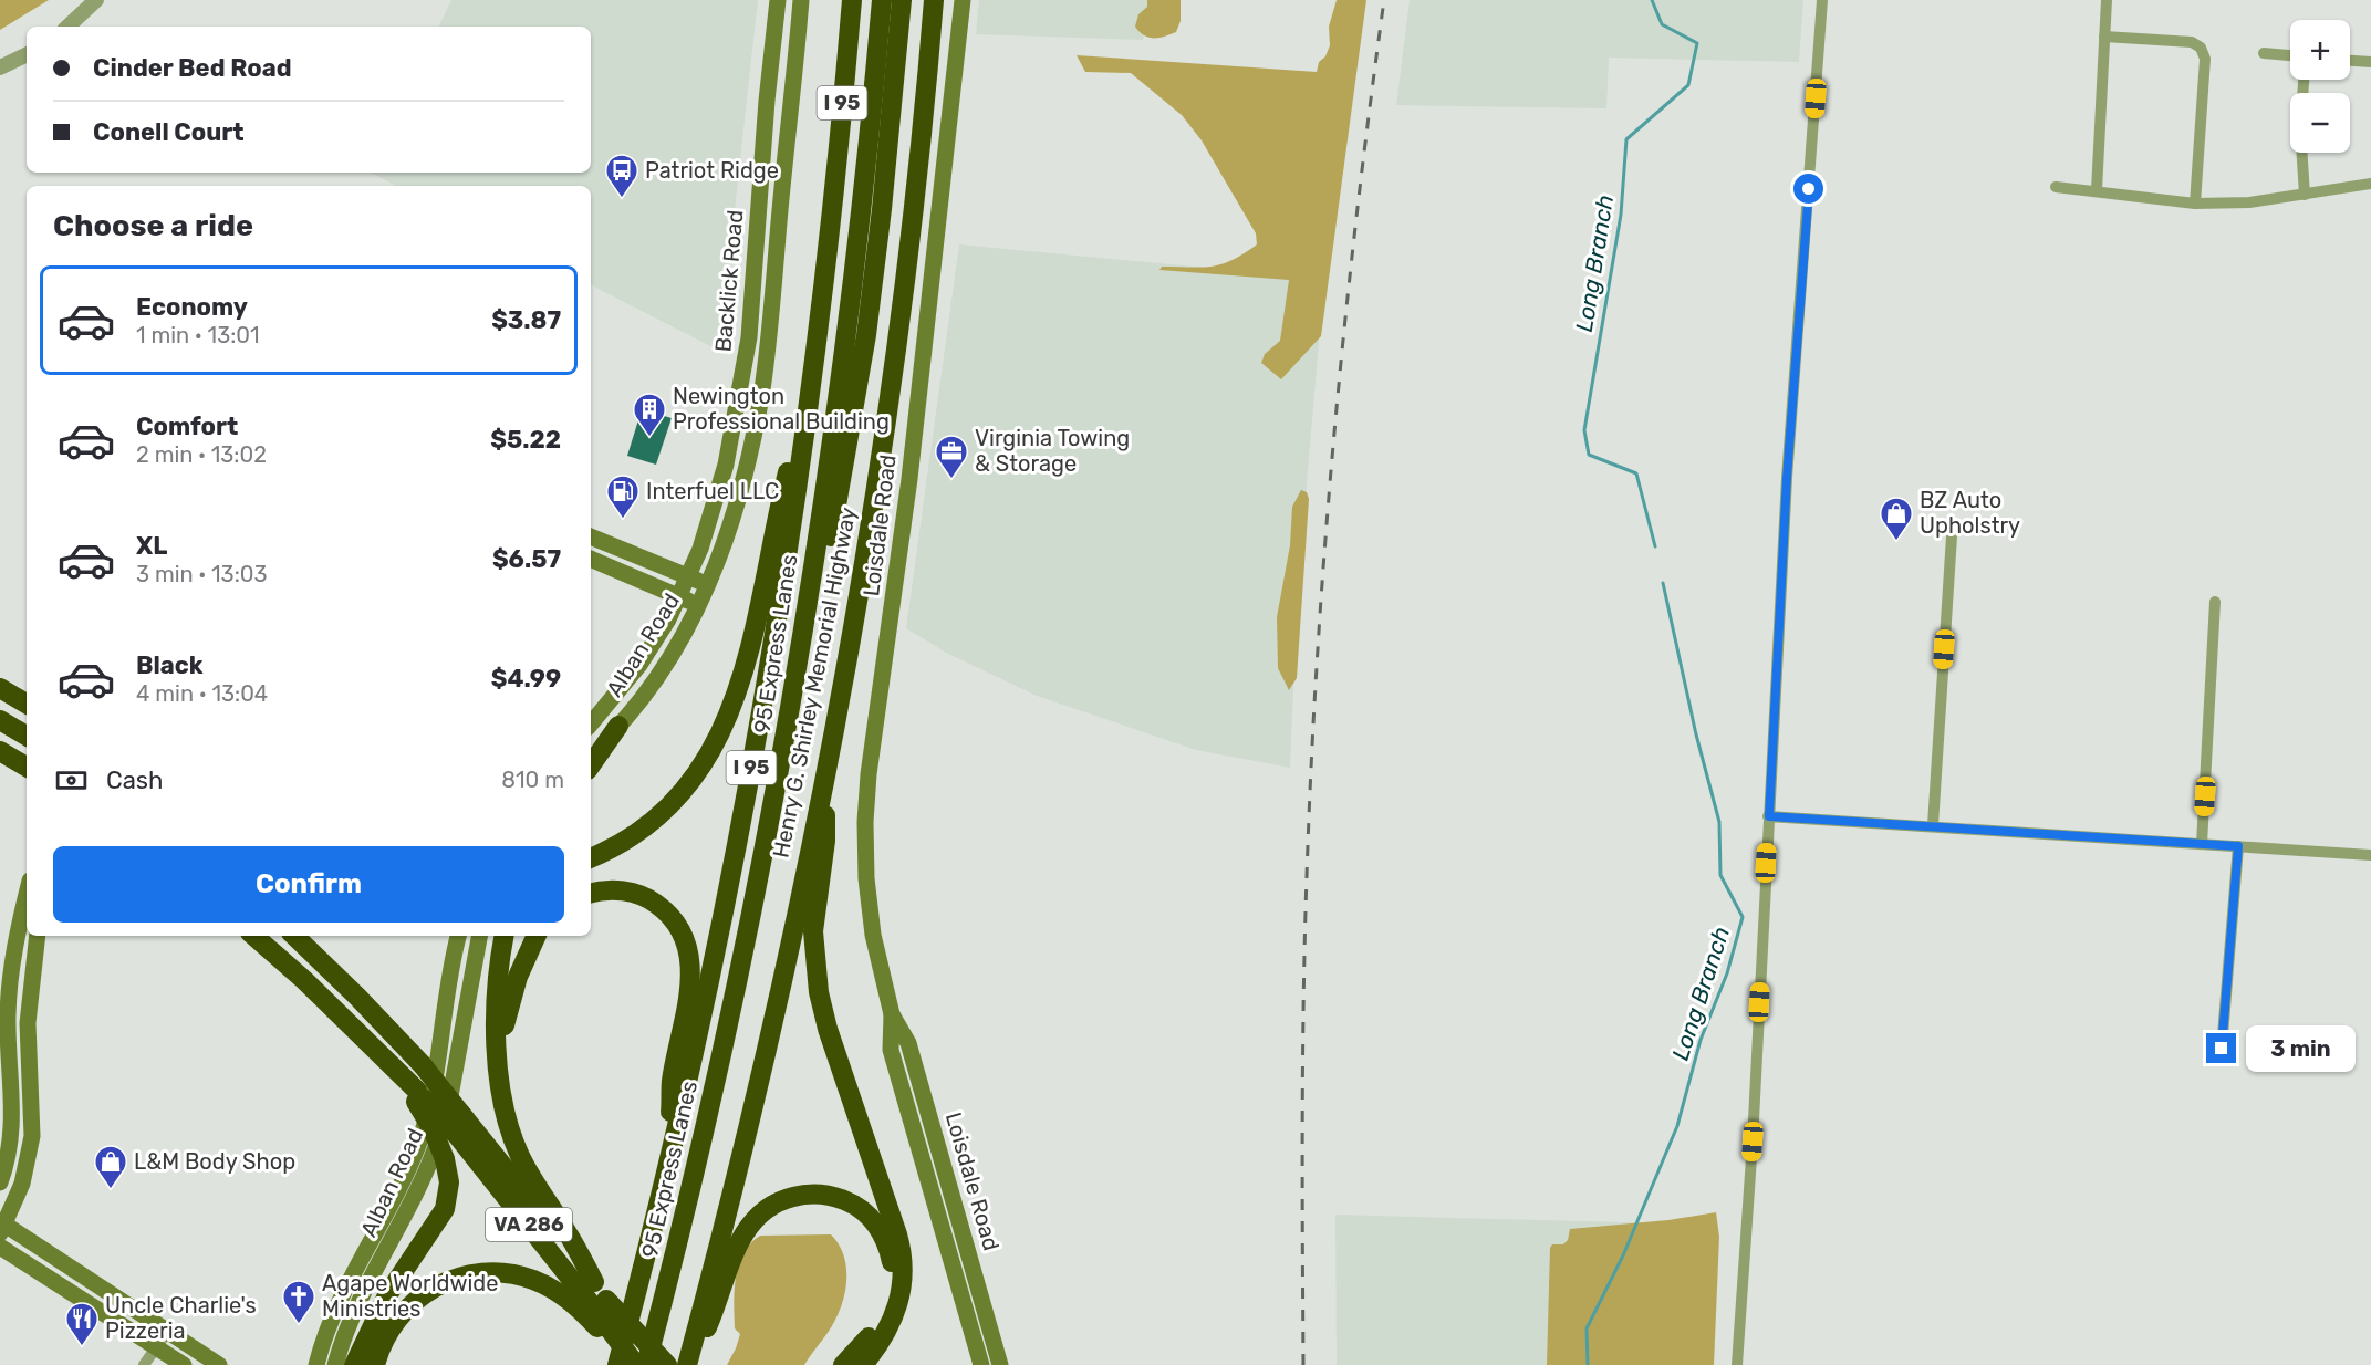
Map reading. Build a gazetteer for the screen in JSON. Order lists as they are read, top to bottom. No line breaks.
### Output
{"streets":{"highway":["I 95","95 Express Lanes","Henry G. Shirley Memorial Highway","VA 286"],"main road":["Backlick Road","Loisdale Road","Alban Road"]},"crossings":[["Backlick Road","Alban Road"],["Alban Road","VA 286"]],"water":["Long Branch"],"places":{"bus stop":["Patriot Ridge"],"building":["Newington Professional Building"],"office":["Virginia Towing & Storage"],"fuel station":["Interfuel LLC"],"shop":["BZ Auto Upholstry","L&M Body Shop"],"church":["Agape Worldwide Ministries"],"restaurant":["Uncle Charlie's Pizzeria"]},"page":{"map_buttons":["+","−"],"banner":["Cinder Bed Road","Conell Court"],"heading":"Choose a ride","list":[{"name":"Economy","note":"1 min · 13:01","value":"$3.87"},{"name":"Comfort","note":"2 min · 13:02","value":"$5.22"},{"name":"XL","note":"3 min · 13:03","value":"$6.57"},{"name":"Black","note":"4 min · 13:04","value":"$4.99"}],"pay":["Cash","810 m"],"buttons":"Confirm","bubble":"3 min"}}
